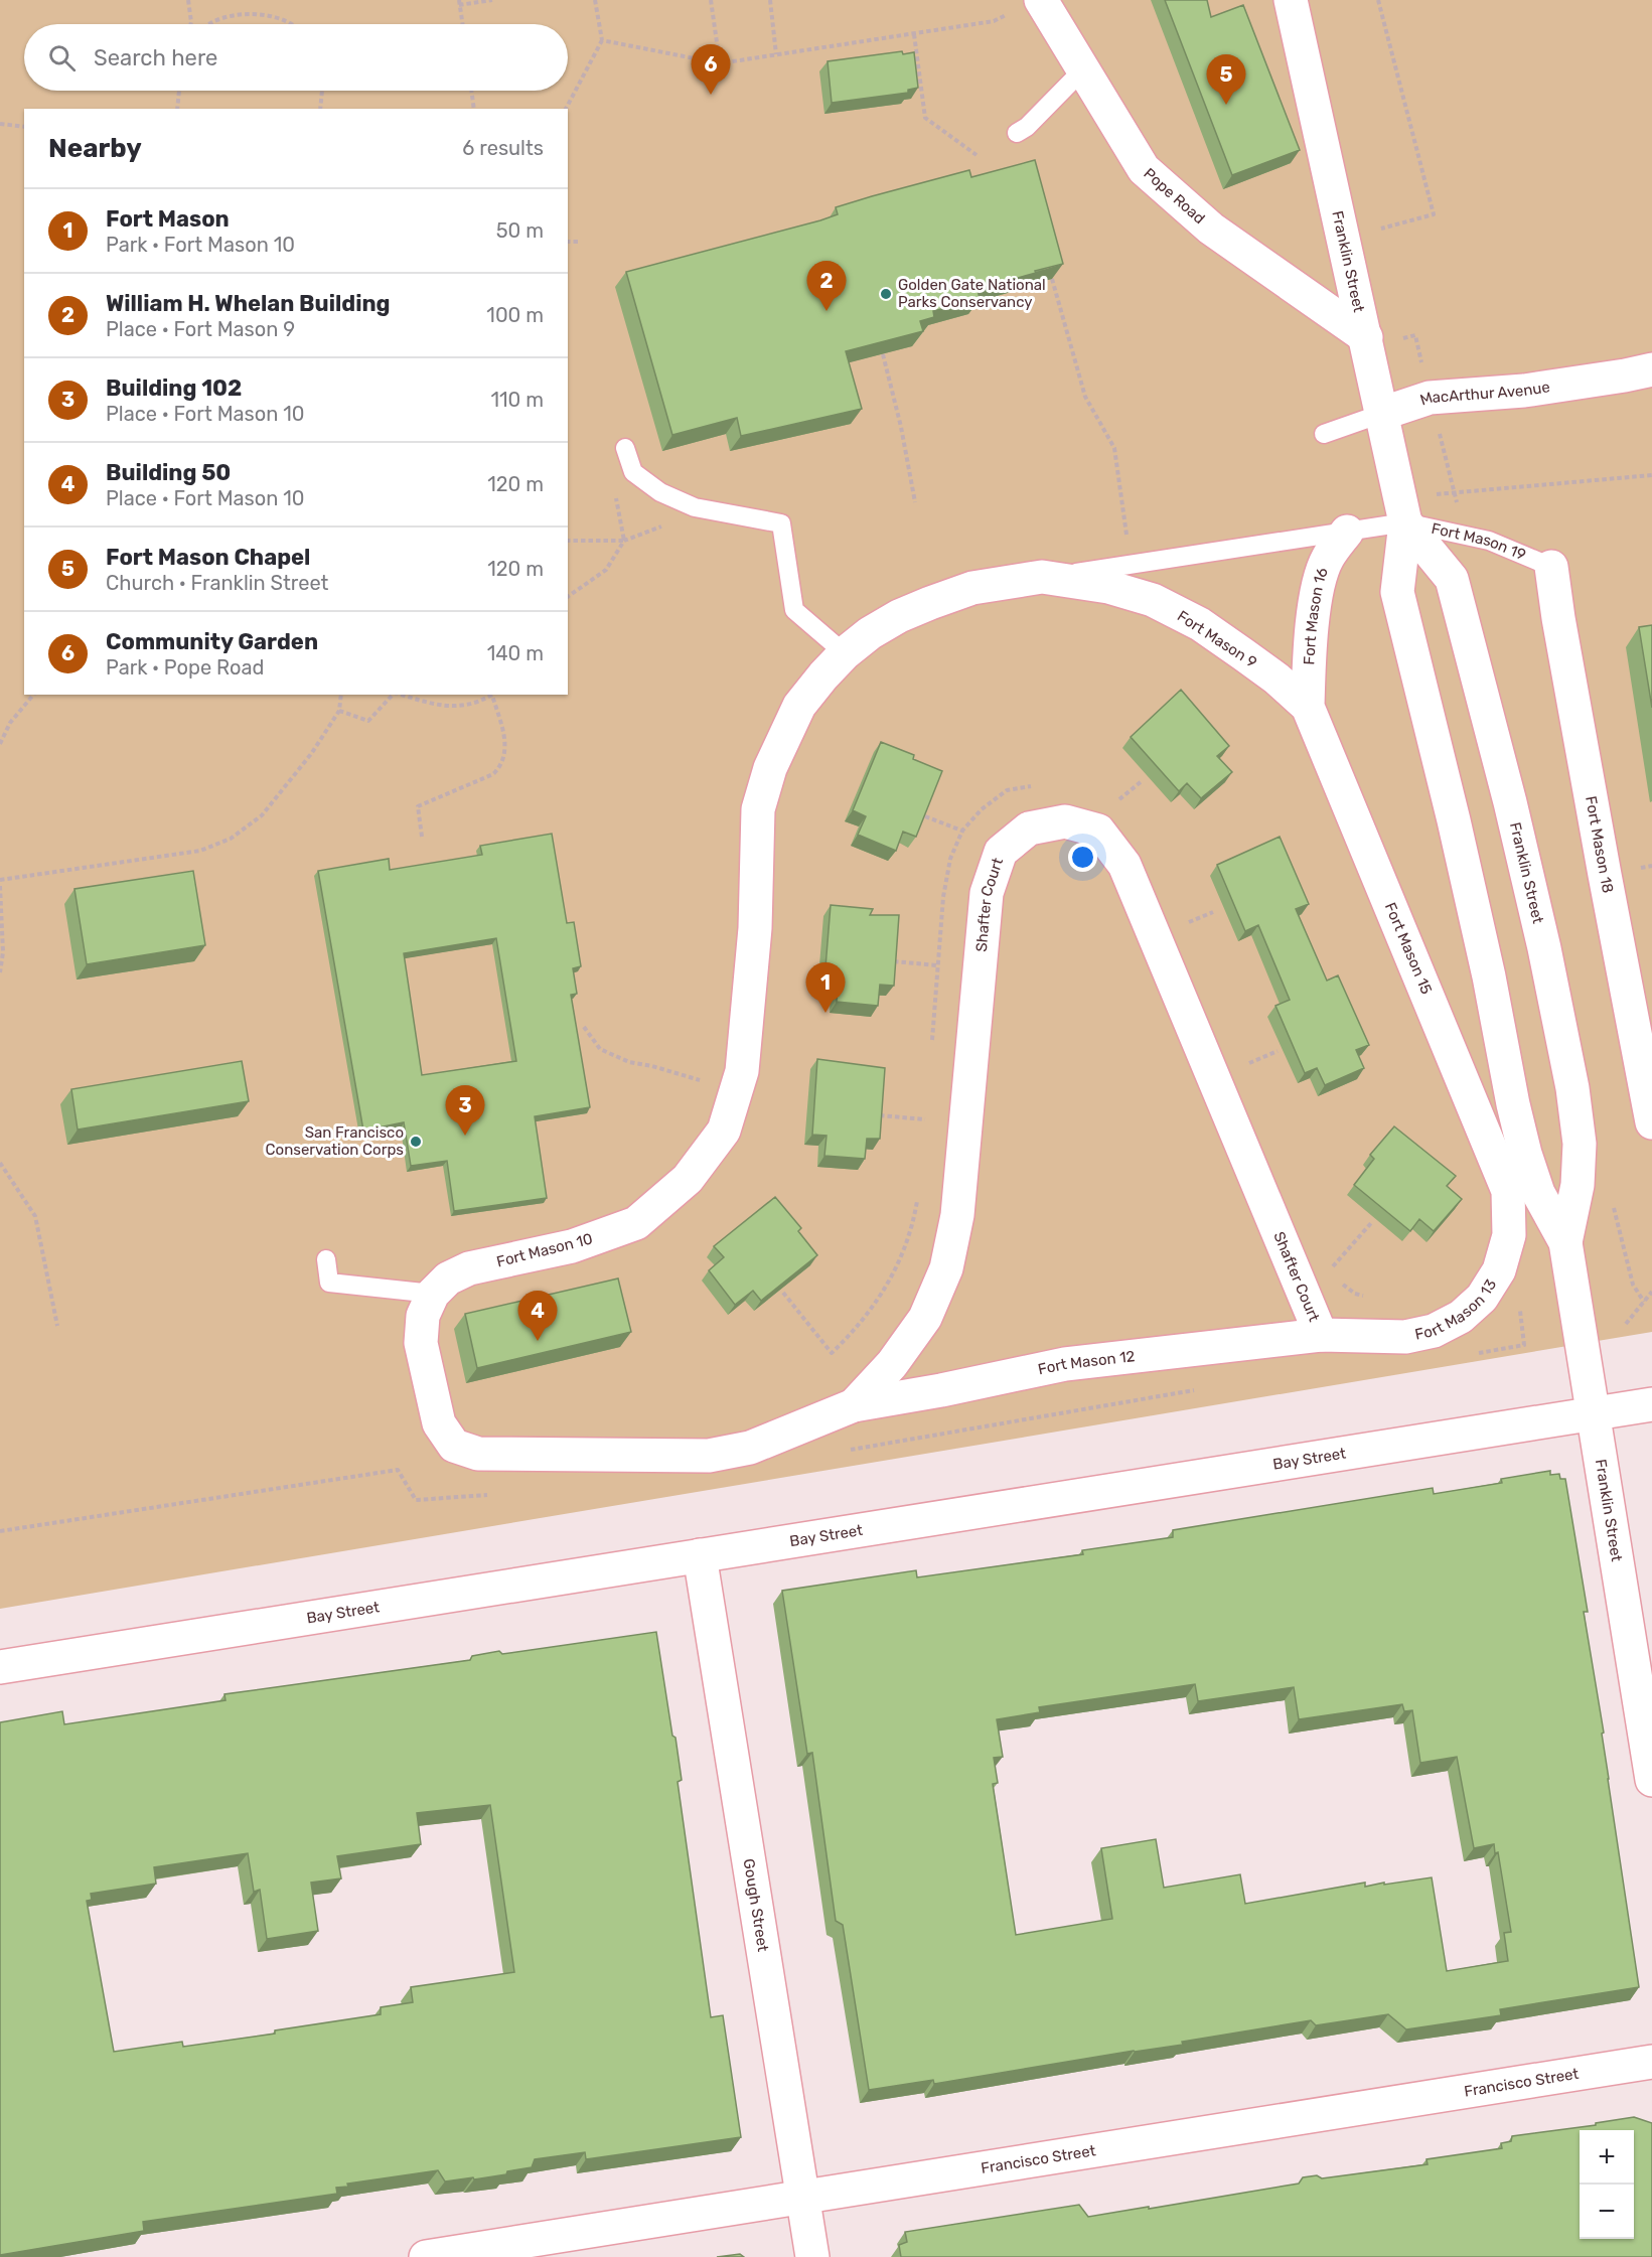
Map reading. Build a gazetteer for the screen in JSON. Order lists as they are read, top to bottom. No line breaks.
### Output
{"streets":{"street":["Pope Road","Franklin Street","MacArthur Avenue","Fort Mason 16","Fort Mason 9","Fort Mason 18","Shafter Court","Fort Mason 15","Fort Mason 10","Fort Mason 13","Fort Mason 12","Bay Street","Gough Street","Francisco Street"],"lane":["Fort Mason 19"]},"crossings":[["Pope Road","Franklin Street"],["Franklin Street","MacArthur Avenue"],["Franklin Street","Fort Mason 19"],["Franklin Street","Bay Street"],["Fort Mason 19","Fort Mason 18"],["Fort Mason 16","Fort Mason 9"],["Fort Mason 16","Fort Mason 15"],["Fort Mason 9","Fort Mason 15"],["Fort Mason 9","Fort Mason 10"],["Shafter Court","Fort Mason 13"],["Shafter Court","Fort Mason 12"],["Fort Mason 15","Fort Mason 13"],["Fort Mason 13","Fort Mason 12"],["Bay Street","Gough Street"],["Gough Street","Francisco Street"]],"places":["Golden Gate National Parks Conservancy","San Francisco Conservation Corps"],"page":{"search":"Search here","pins":["6","5","2","1","3","4"],"heading":["Nearby","6 results"],"list":[{"mark":"1","name":"Fort Mason","note":"Park · Fort Mason 10","value":"50 m"},{"mark":"2","name":"William H. Whelan Building","note":"Place · Fort Mason 9","value":"100 m"},{"mark":"3","name":"Building 102","note":"Place · Fort Mason 10","value":"110 m"},{"mark":"4","name":"Building 50","note":"Place · Fort Mason 10","value":"120 m"},{"mark":"5","name":"Fort Mason Chapel","note":"Church · Franklin Street","value":"120 m"},{"mark":"6","name":"Community Garden","note":"Park · Pope Road","value":"140 m"}],"map_buttons":["+","−"]}}
